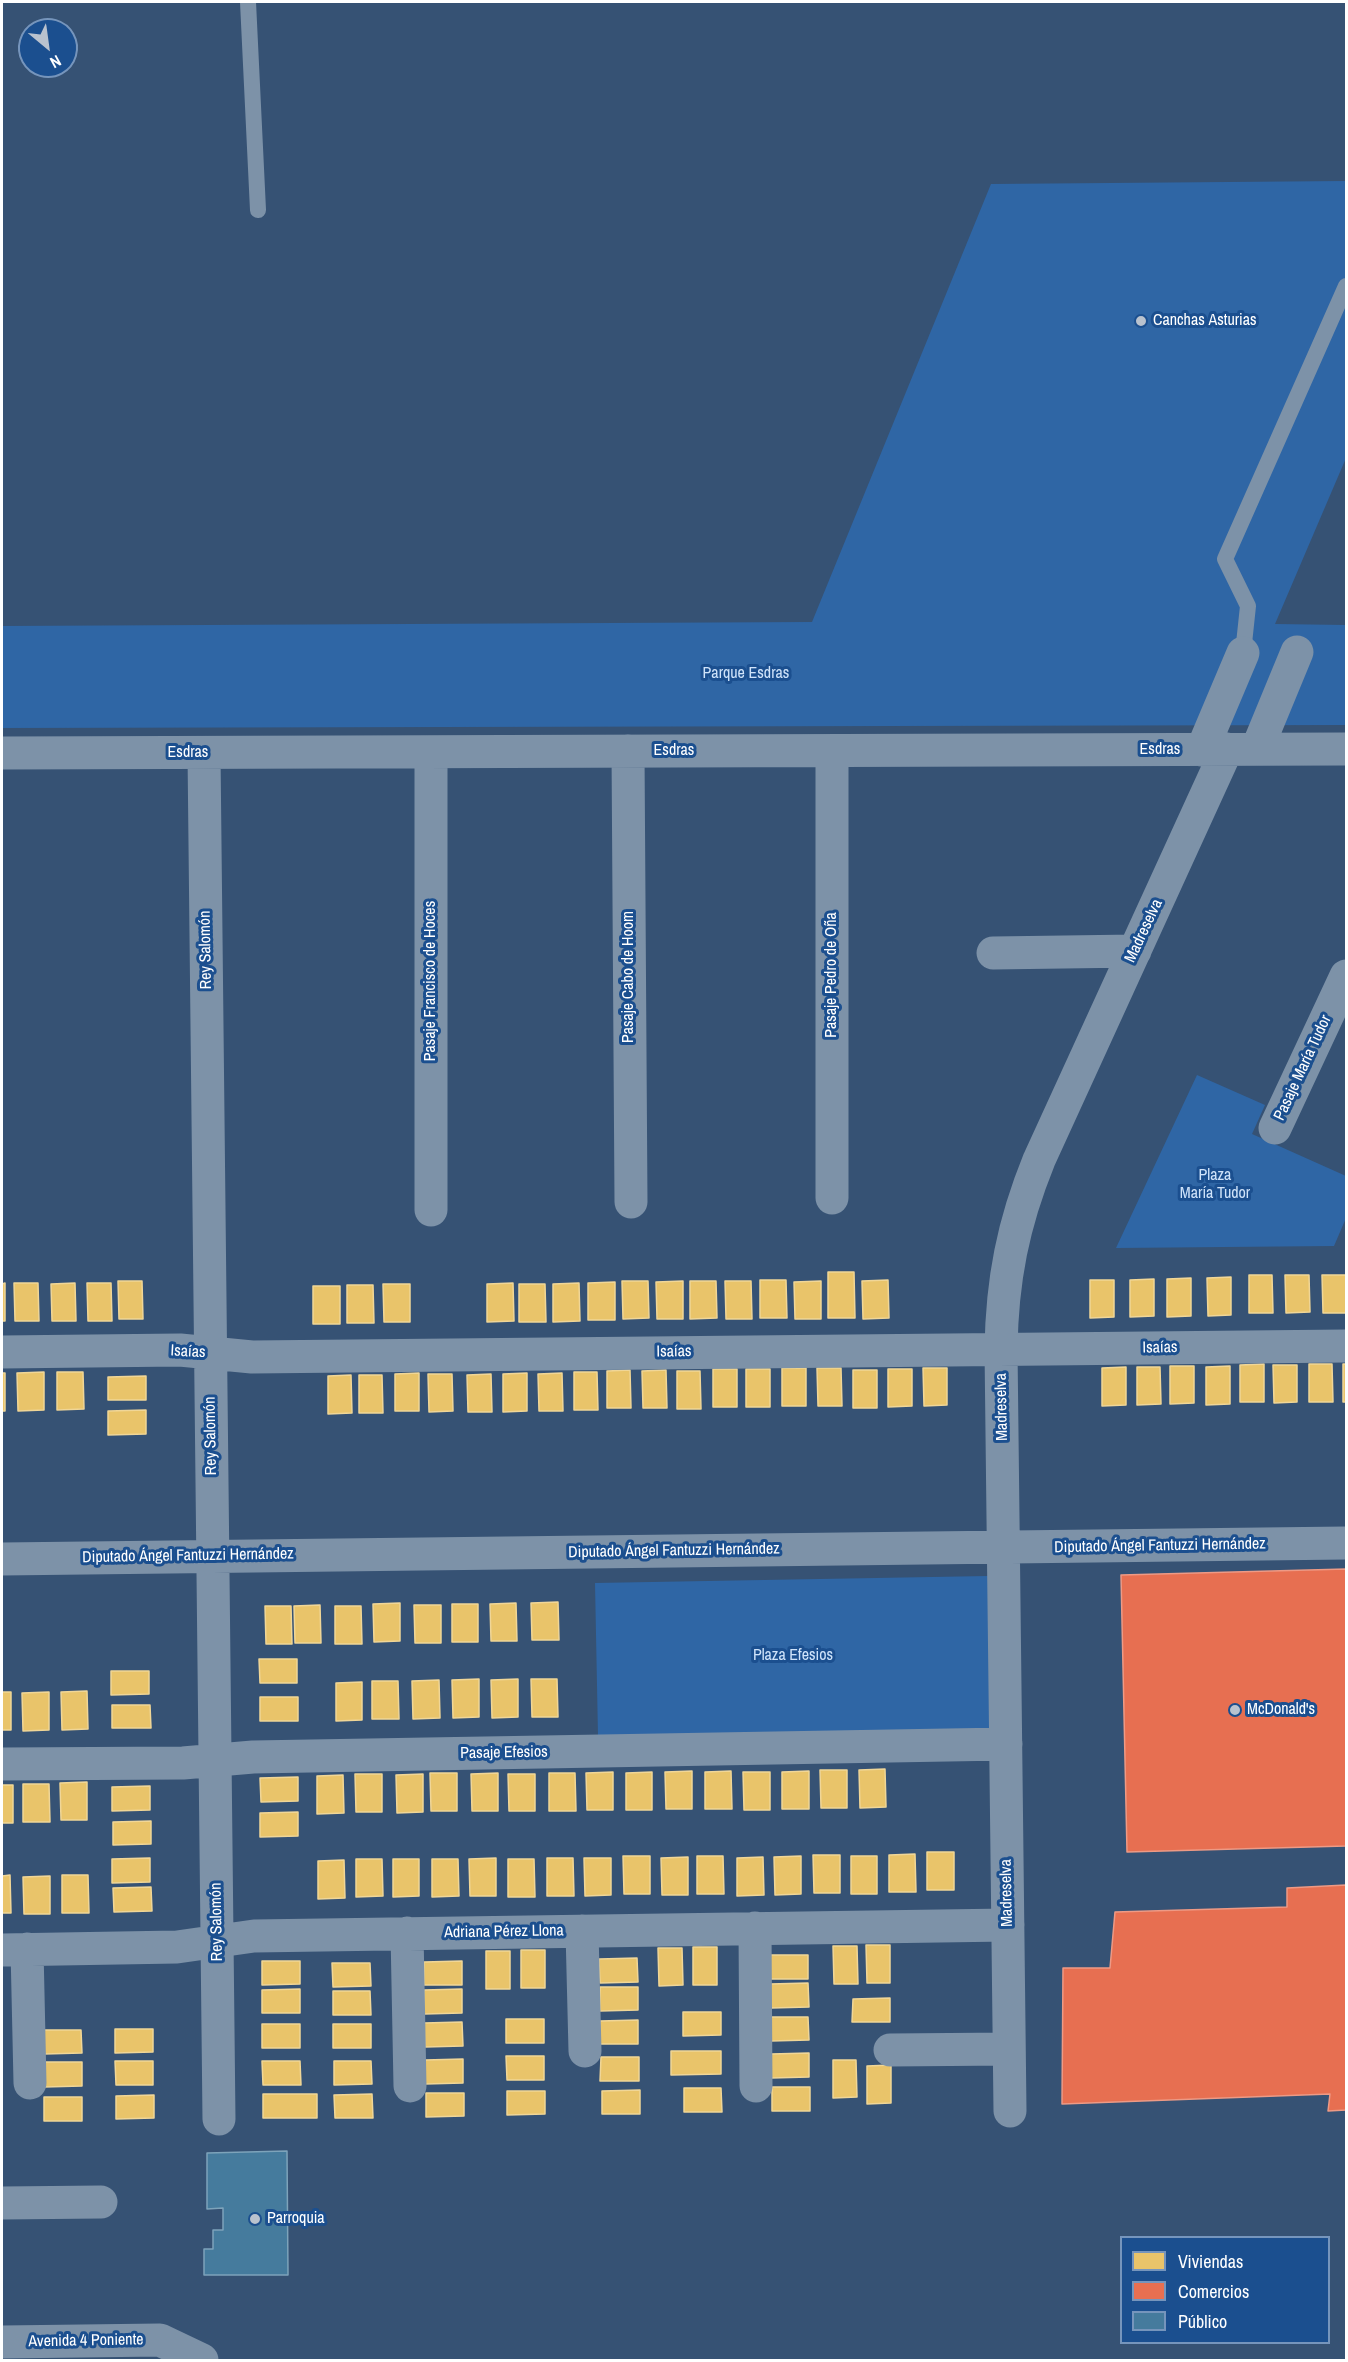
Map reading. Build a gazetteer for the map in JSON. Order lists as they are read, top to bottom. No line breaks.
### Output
{"streets":{"street":["Esdras","Madreselva","Rey Salomón","Pasaje Pedro de Oña","Pasaje Cabo de Hoom","Pasaje Francisco de Hoces","Pasaje María Tudor","Isaías","Diputado Ángel Fantuzzi Hernández","Pasaje Efesios","Adriana Pérez Llona","Avenida 4 Poniente"]},"crossings":[["Esdras","Madreselva"],["Esdras","Rey Salomón"],["Esdras","Pasaje Pedro de Oña"],["Esdras","Pasaje Cabo de Hoom"],["Esdras","Pasaje Francisco de Hoces"],["Madreselva","Isaías"],["Madreselva","Diputado Ángel Fantuzzi Hernández"],["Madreselva","Pasaje Efesios"],["Madreselva","Adriana Pérez Llona"],["Rey Salomón","Isaías"],["Rey Salomón","Diputado Ángel Fantuzzi Hernández"],["Rey Salomón","Pasaje Efesios"],["Rey Salomón","Adriana Pérez Llona"]],"parks":["Parque Esdras","Plaza María Tudor","Plaza Efesios"],"places":["Canchas Asturias","McDonald's","Parroquia"],"legend":["Viviendas","Comercios","Público"],"north":"bottom right"}
